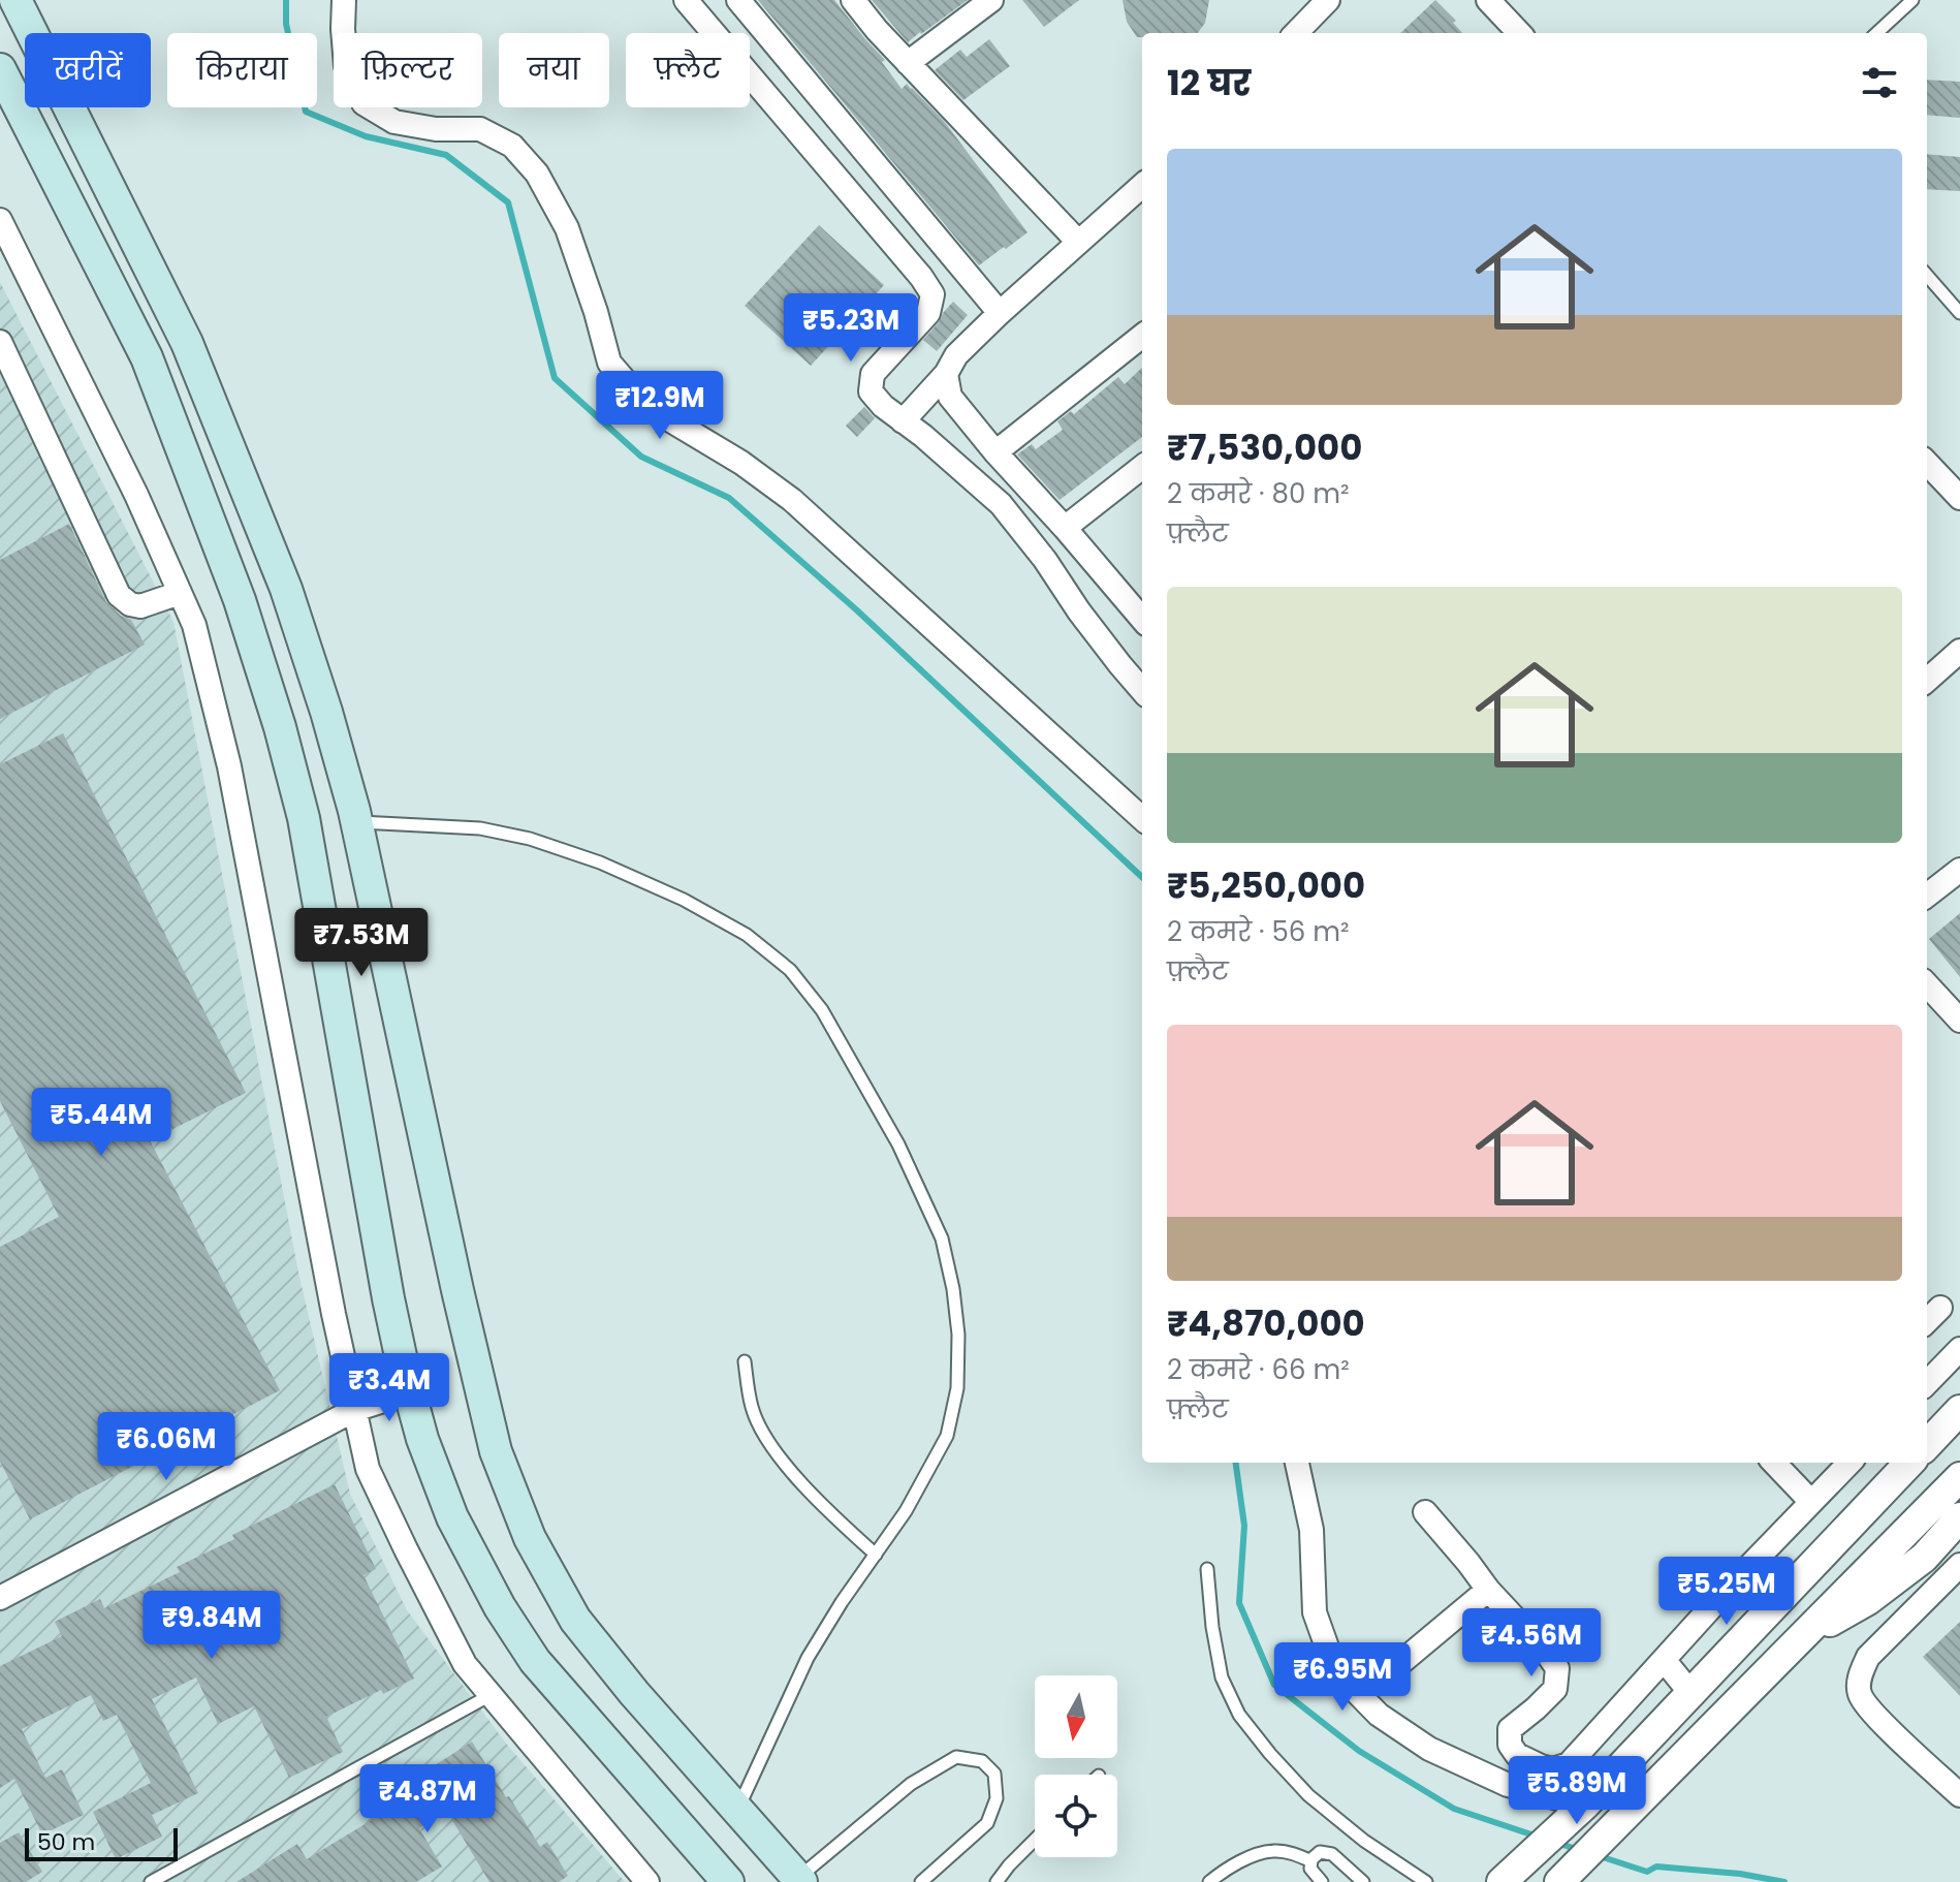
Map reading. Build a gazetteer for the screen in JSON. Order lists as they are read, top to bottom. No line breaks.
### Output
{"scale_bar":"50 m","north":"bottom","page":{"chip":["खरीदें","किराया","फ़िल्टर","नया","फ़्लैट"],"heading":"12 घर","list":[{"name":"₹7,530,000","note":"2 कमरे · 80 m² · फ़्लैट"},{"name":"₹5,250,000","note":"2 कमरे · 56 m² · फ़्लैट"},{"name":"₹4,870,000","note":"2 कमरे · 66 m² · फ़्लैट"}],"price":["₹5.23M","₹12.9M","₹7.53M","₹5.44M","₹3.4M","₹6.06M","₹5.25M","₹9.84M","₹4.56M","₹6.95M","₹5.89M","₹4.87M"],"scale":"50 m"}}
